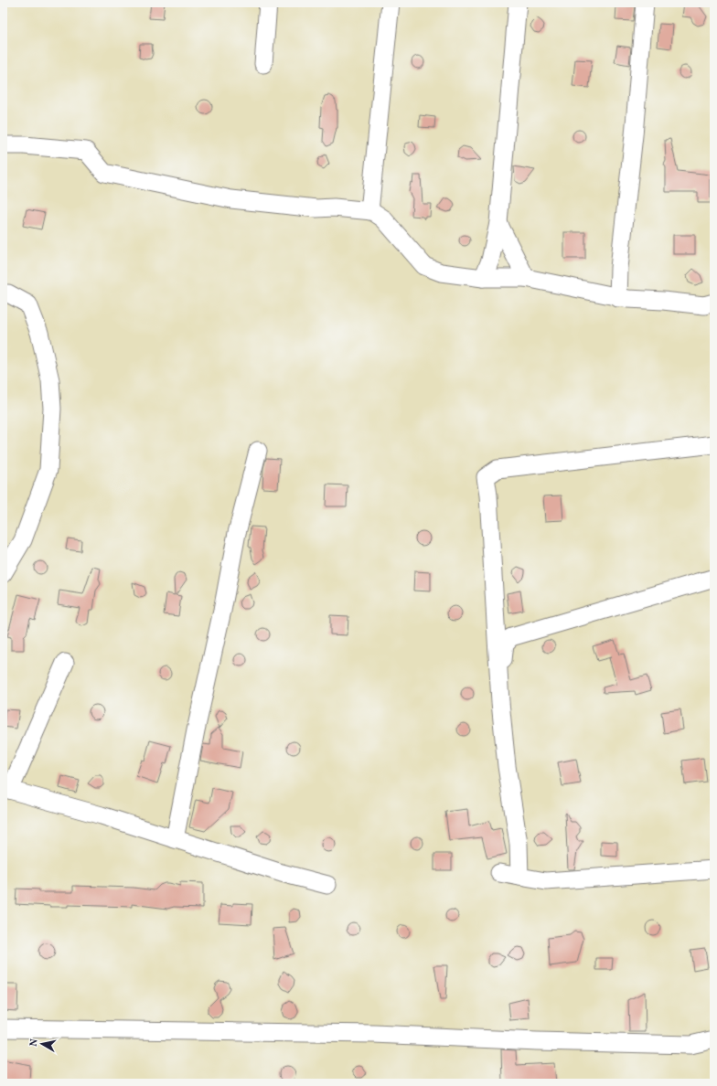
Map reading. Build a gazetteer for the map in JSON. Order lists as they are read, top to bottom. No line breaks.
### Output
{"north":"left"}
